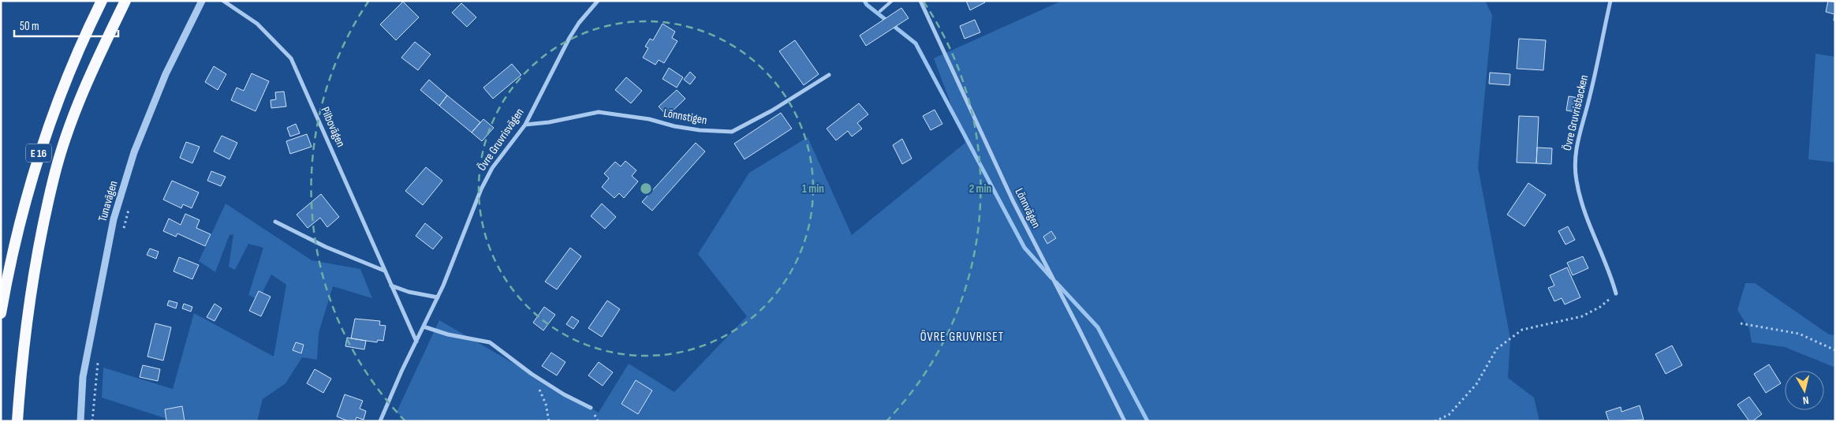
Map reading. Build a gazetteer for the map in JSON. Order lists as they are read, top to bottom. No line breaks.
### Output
{"streets":{"highway":["E 16"],"street":["Övre Gruvrisbacken","Lönnstigen","Pilbovägen","Övre Gruvrisvägen","Tunavägen","Lönnvägen"]},"crossings":[["Lönnstigen","Övre Gruvrisvägen"],["Pilbovägen","Övre Gruvrisvägen"]],"districts":["ÖVRE GRUVRISET"],"scale_bar":"50 m","north":"bottom","rings":["1 min","2 min"]}
